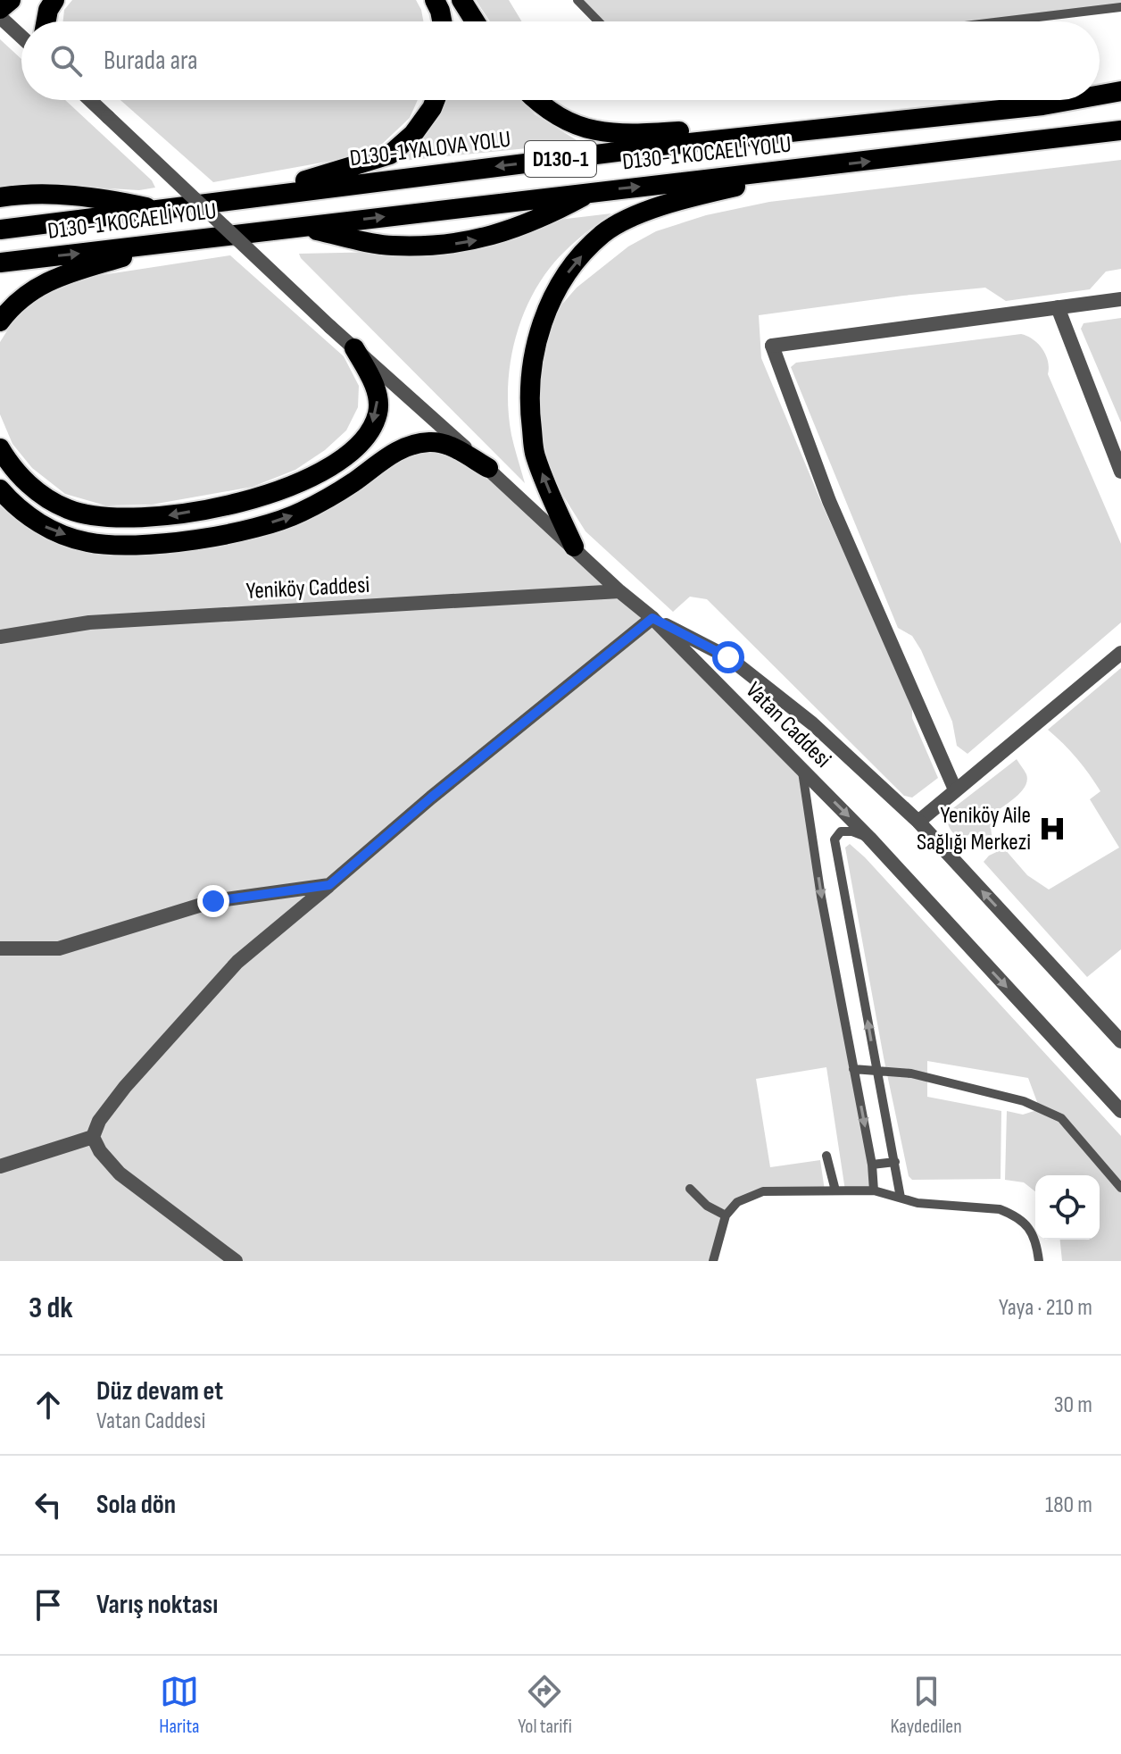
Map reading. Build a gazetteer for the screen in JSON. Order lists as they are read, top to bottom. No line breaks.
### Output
{"streets":{"highway":["D130-1 YALOVA YOLU","D130-1 KOCAELİ YOLU","D130-1"],"street":["Yeniköy Caddesi","Vatan Caddesi"]},"places":{"hospital":["Yeniköy Aile Sağlığı Merkezi"]},"page":{"search":"Burada ara","heading":["3 dk","Yaya · 210 m"],"list":[["Düz devam et","Vatan Caddesi","30 m"],["Sola dön","180 m"],"Varış noktası"],"nav":["Harita","Yol tarifi","Kaydedilen"]}}
